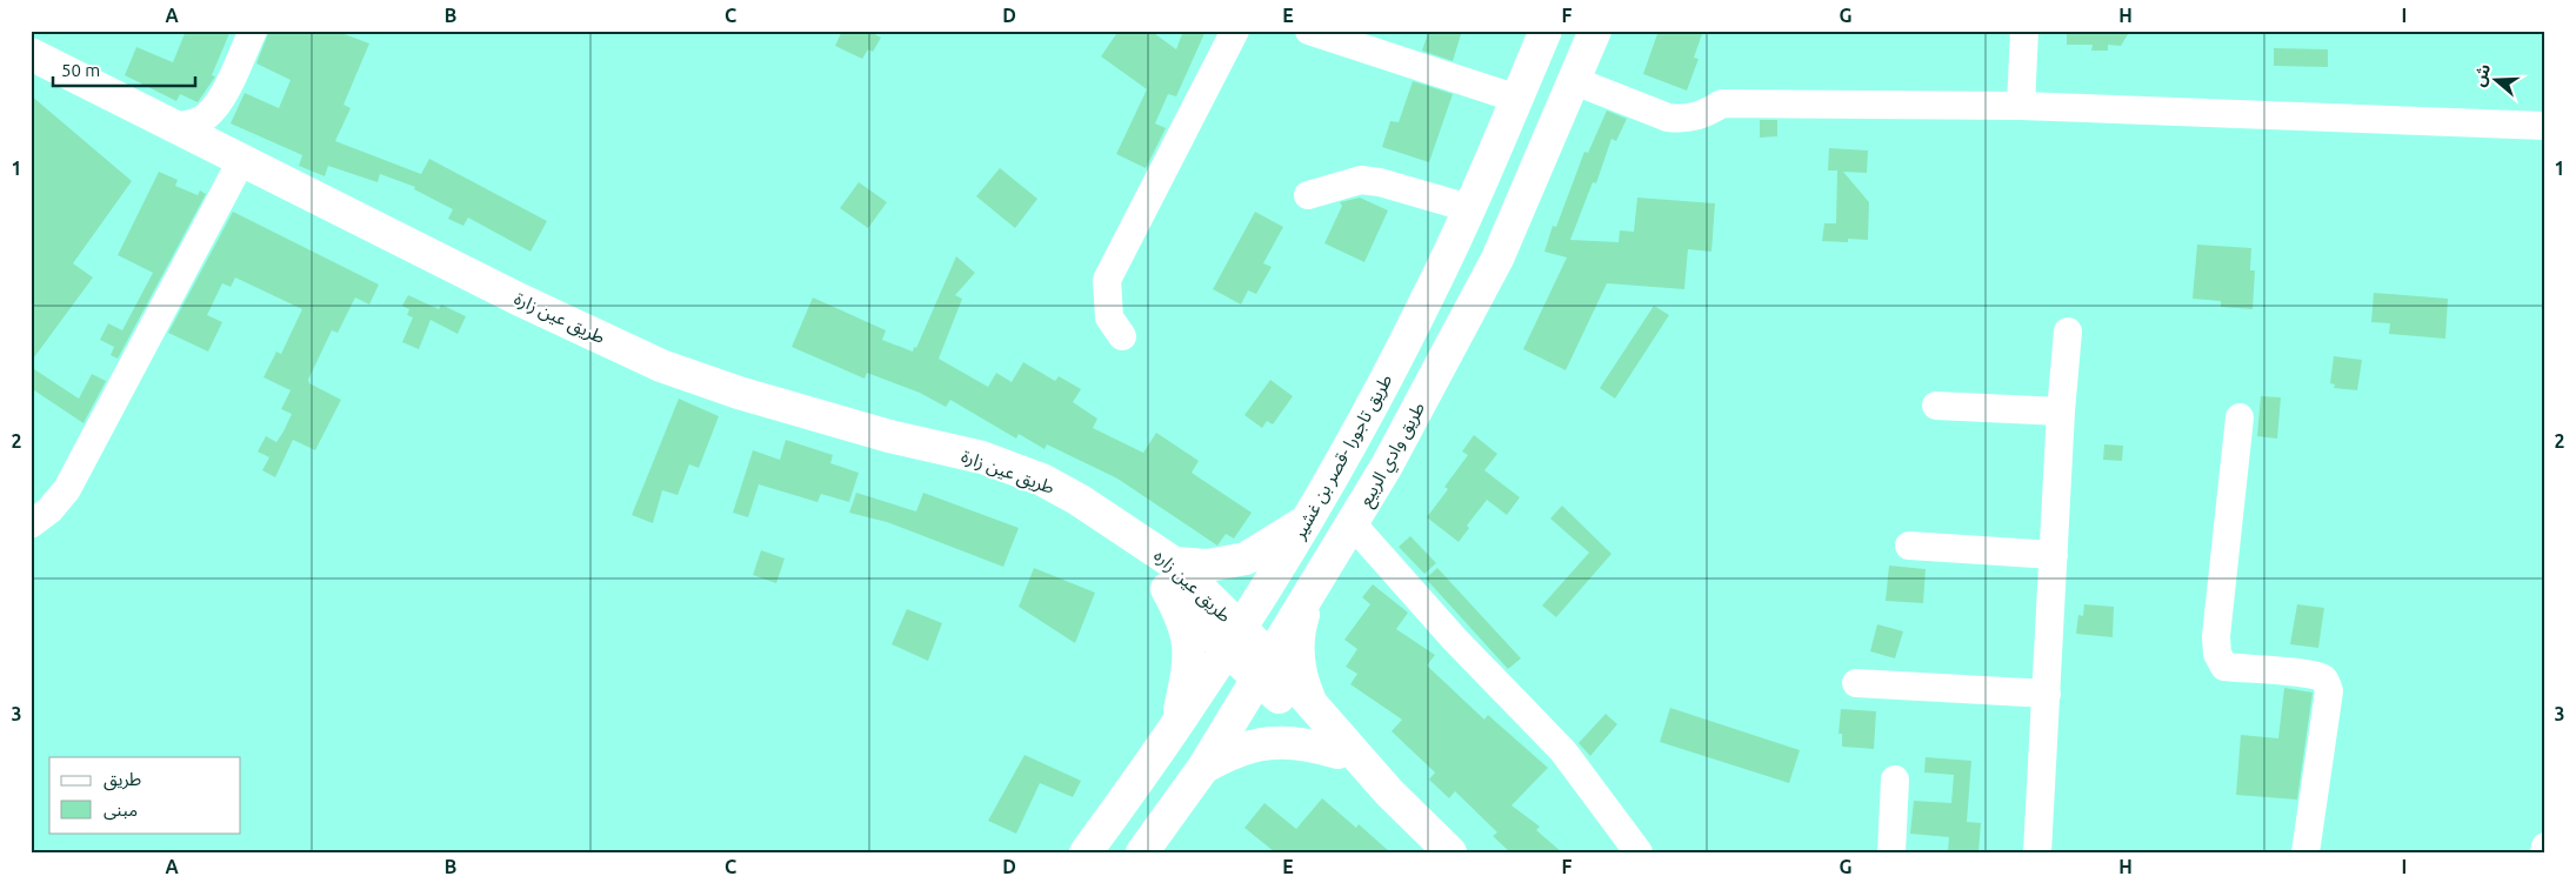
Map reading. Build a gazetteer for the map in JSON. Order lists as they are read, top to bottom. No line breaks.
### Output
{"streets":{"main road":["طريق عين زارة","طريق وادي الربيع","طريق تاجورا -قصر بن غشير","طريق عين زاره"]},"crossings":[["طريق عين زارة","طريق عين زاره"],["طريق وادي الربيع","طريق عين زاره"],["طريق تاجورا -قصر بن غشير","طريق عين زاره"]],"legend":["طريق","مبنى"],"scale_bar":"50 m","north":"left","grid":{"columns":["A","B","C","D","E","F","G","H","I"],"rows":["1","2","3"]}}
